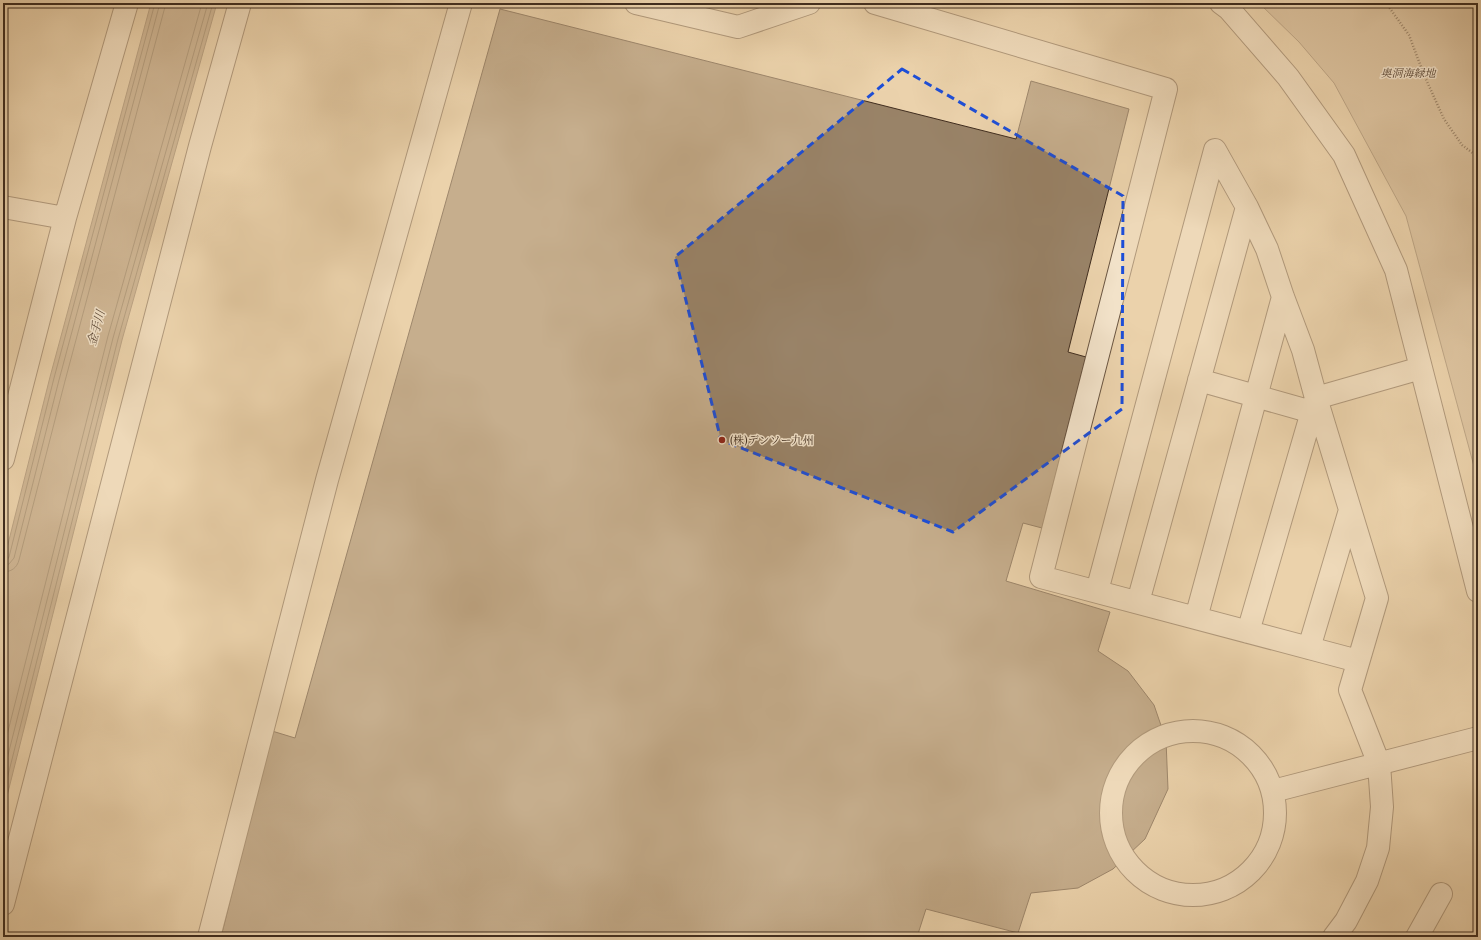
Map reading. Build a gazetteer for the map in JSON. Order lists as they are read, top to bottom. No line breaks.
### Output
{"water":["金手川"],"parks":["奥洞海緑地"],"places":["(株)デンソー九州"]}
